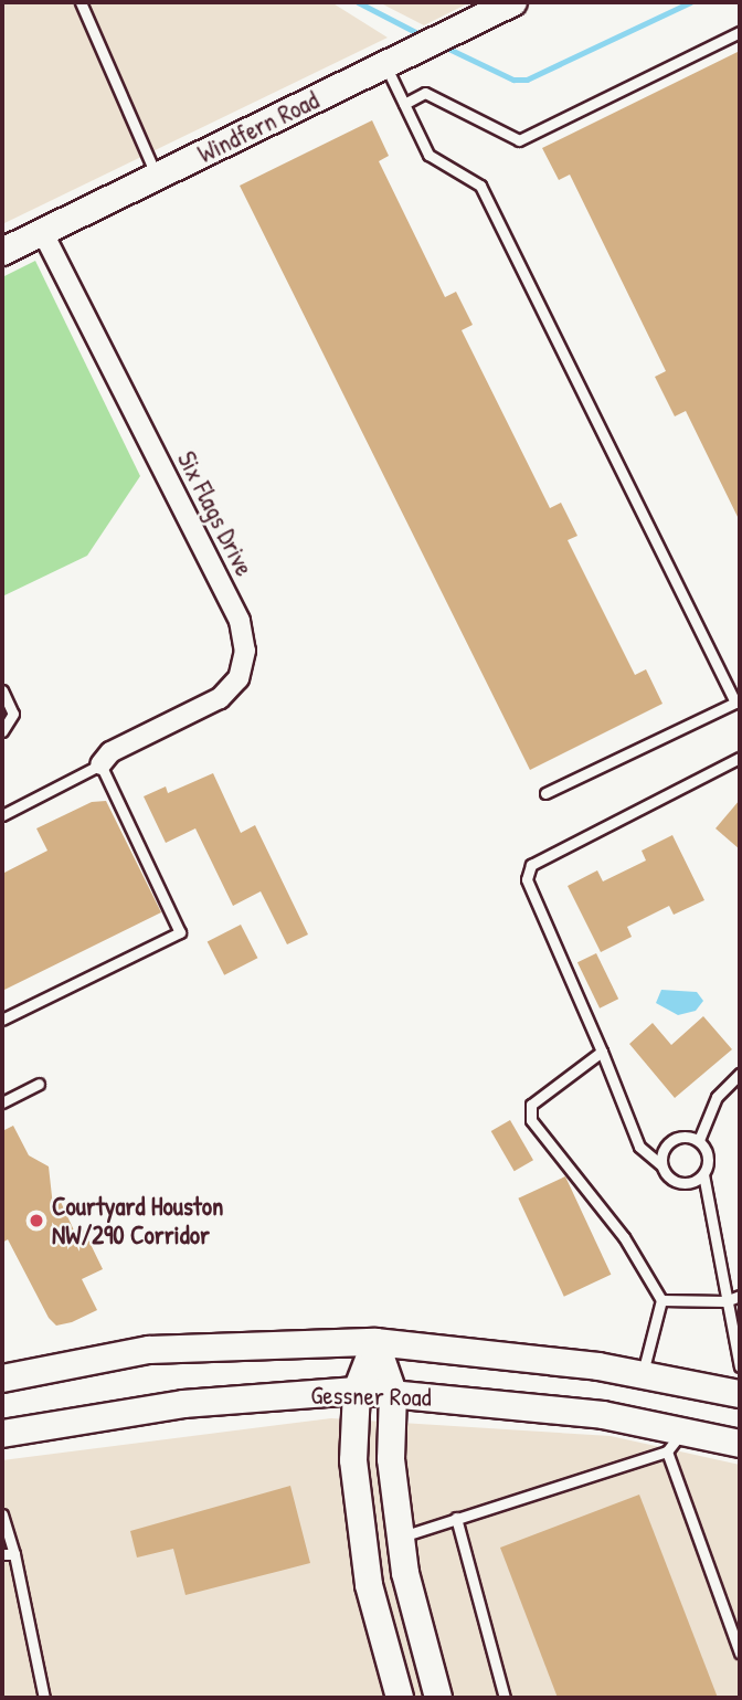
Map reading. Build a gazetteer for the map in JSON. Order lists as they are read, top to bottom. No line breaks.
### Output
{"streets":{"main road":["Windfern Road","Gessner Road"],"street":["Six Flags Drive"]},"crossings":[["Windfern Road","Six Flags Drive"]],"places":["Courtyard Houston NW/290 Corridor"]}
